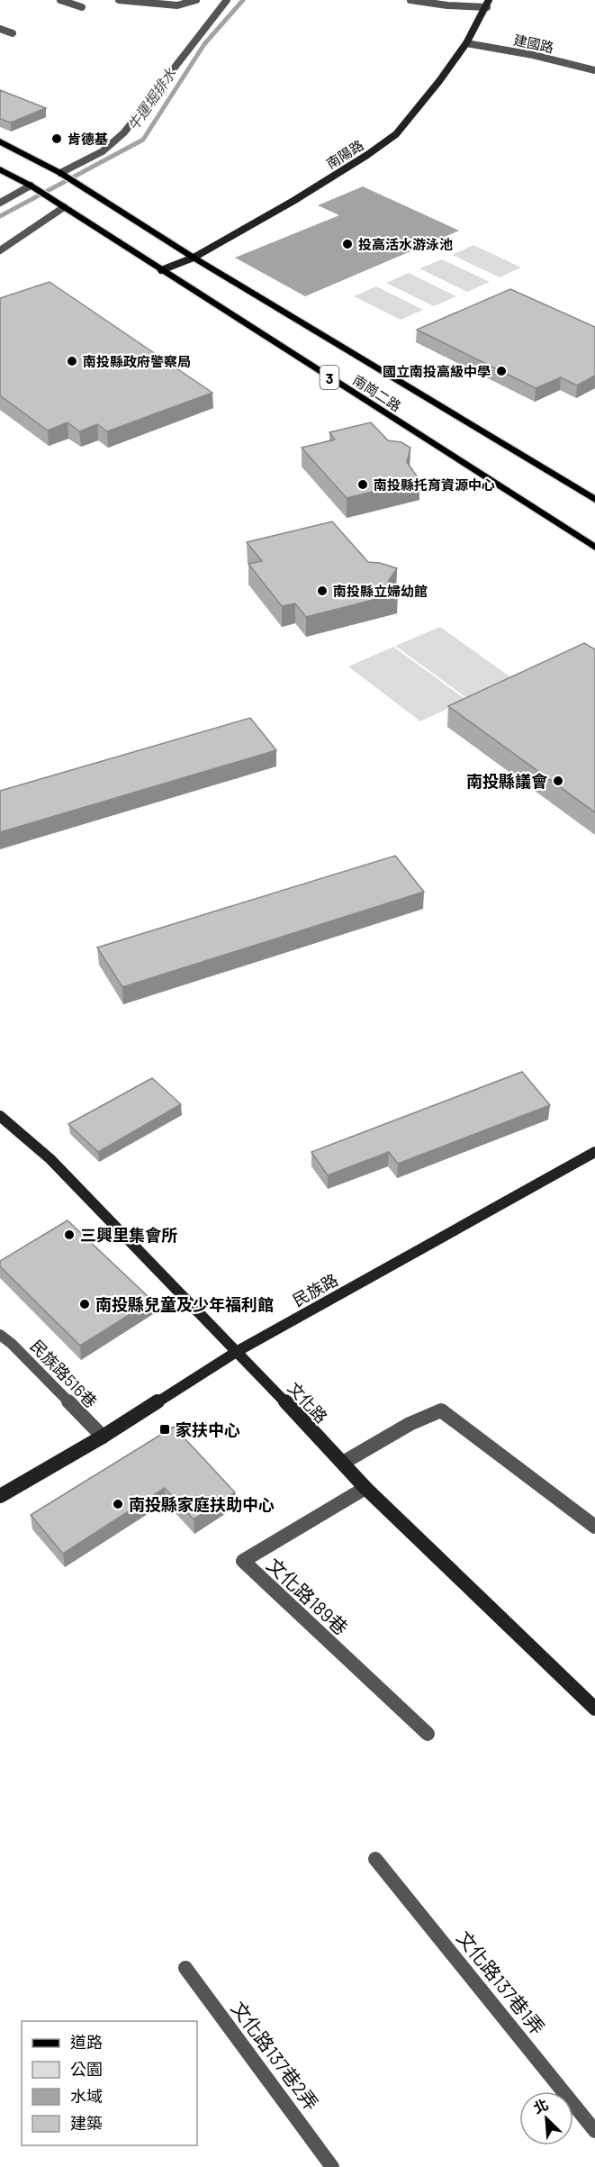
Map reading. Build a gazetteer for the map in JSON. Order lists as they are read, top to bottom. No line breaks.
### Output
{"streets":{"main road":["3","南崗二路"],"street":["建國路","南陽路","民族路","民族路516巷","文化路","文化路189巷","文化路137巷1弄","文化路137巷2弄"]},"crossings":[["建國路","南陽路"],["南陽路","南崗二路"],["3","南崗二路"],["民族路","民族路516巷"],["民族路","文化路"],["文化路","文化路189巷"]],"water":["牛運堀排水"],"places":{"other":["肯德基","投高活水游泳池","南投縣政府警察局","國立南投高級中學","南投縣托育資源中心","南投縣立婦幼館","南投縣議會","三興里集會所","南投縣兒童及少年福利館","南投縣家庭扶助中心"],"transit":["家扶中心"]},"legend":["道路","公園","水域","建築"],"north":"top left"}
